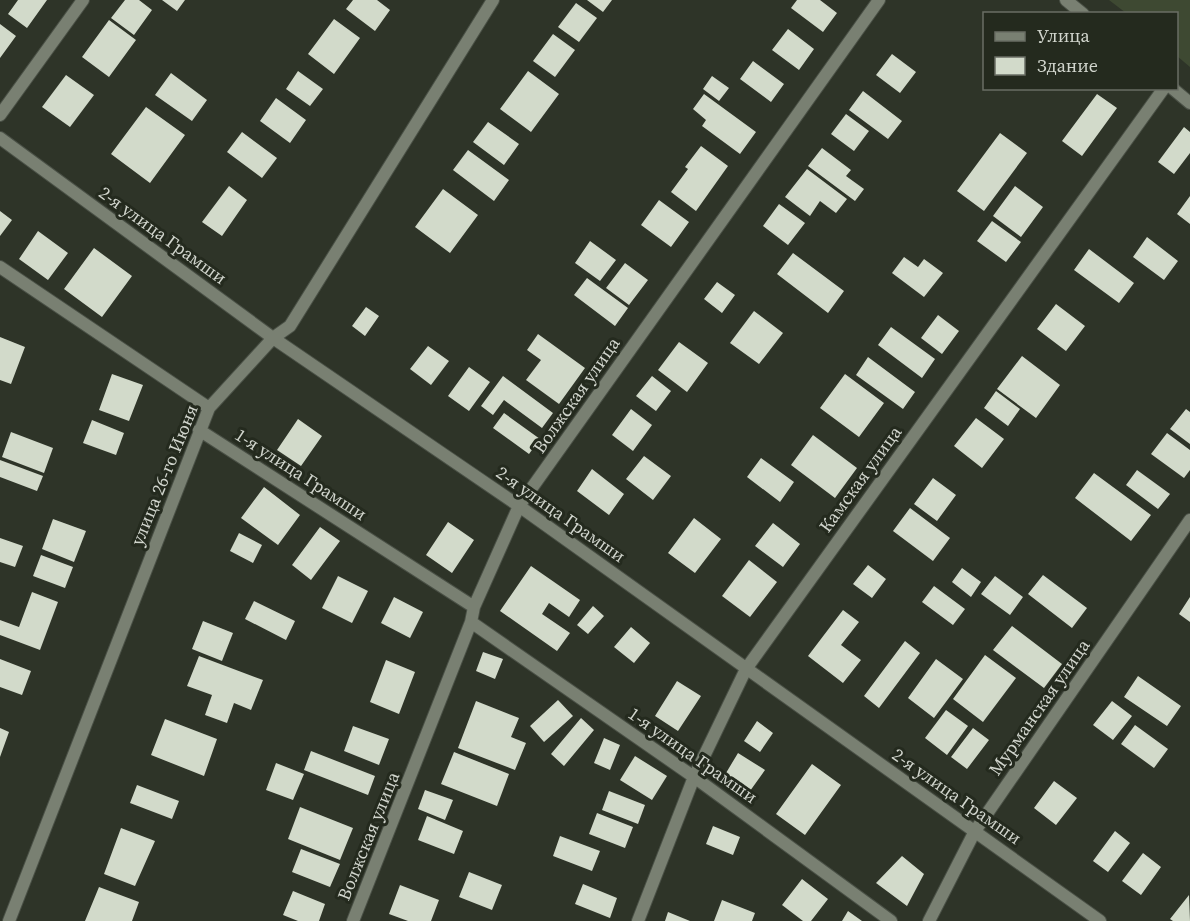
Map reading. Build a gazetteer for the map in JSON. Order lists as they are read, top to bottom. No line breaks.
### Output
{"streets":{"street":["2-я улица Грамши","Волжская улица","1-я улица Грамши","улица 26-го Июня","Камская улица","Мурманская улица"]},"crossings":[["2-я улица Грамши","Волжская улица"],["2-я улица Грамши","улица 26-го Июня"],["2-я улица Грамши","Камская улица"],["2-я улица Грамши","Мурманская улица"],["Волжская улица","1-я улица Грамши"],["1-я улица Грамши","улица 26-го Июня"],["1-я улица Грамши","Камская улица"]],"legend":["Улица","Здание"]}
